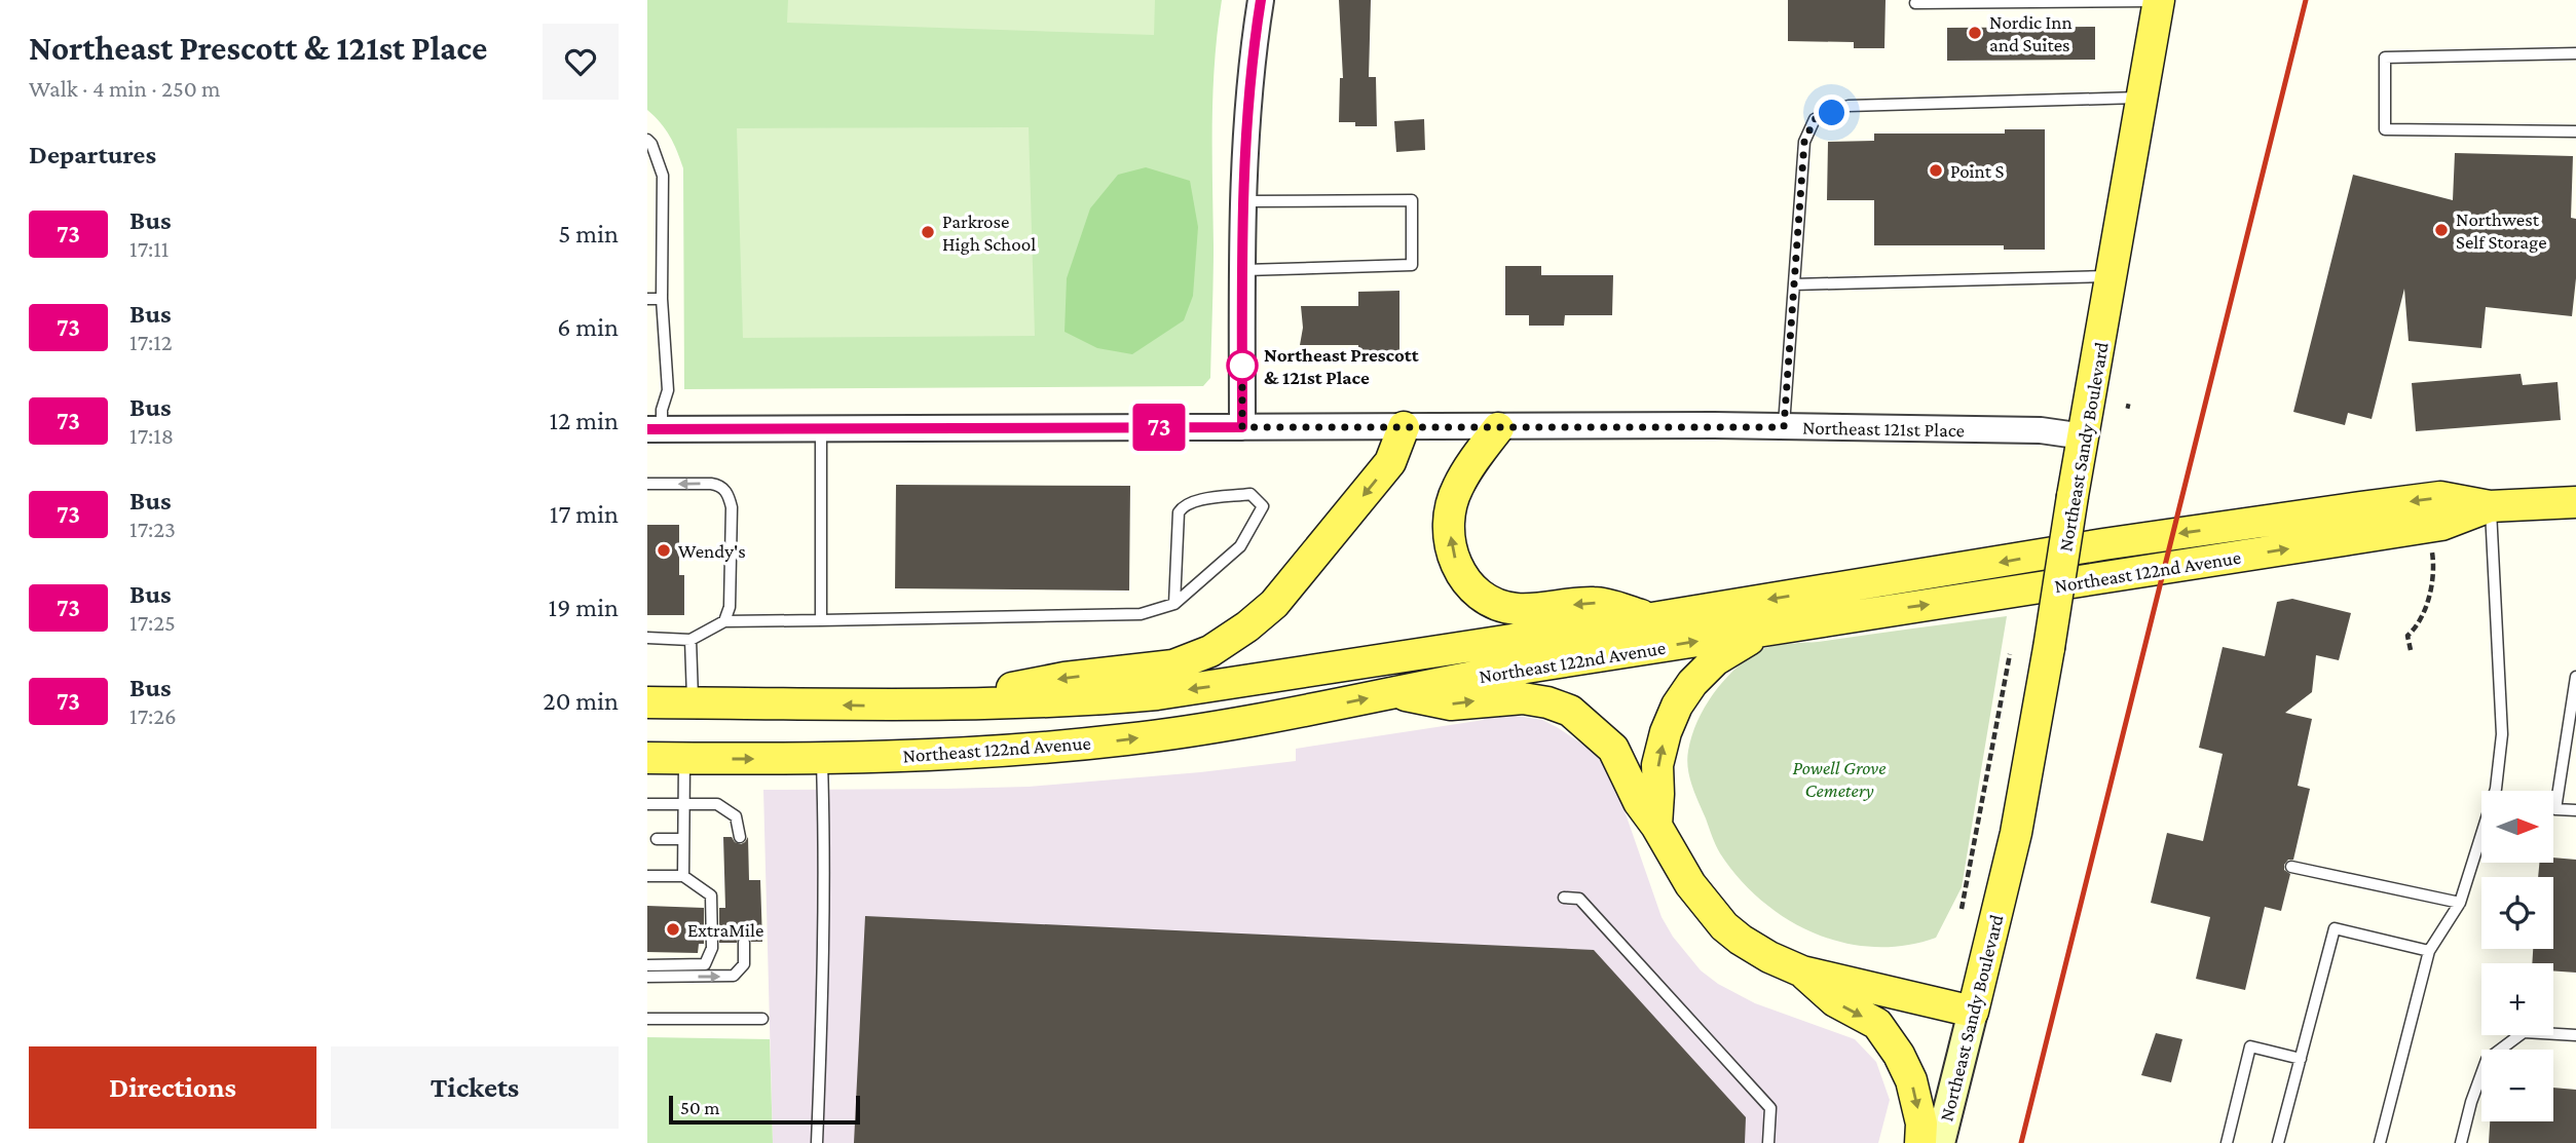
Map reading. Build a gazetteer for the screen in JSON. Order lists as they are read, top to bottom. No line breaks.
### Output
{"streets":{"main road":["Northeast Sandy Boulevard","Northeast 122nd Avenue"],"street":["Northeast 121st Place"]},"crossings":[["Northeast 121st Place","Northeast Sandy Boulevard"]],"parks":["Powell Grove Cemetery"],"places":["Nordic Inn and Suites","Point S","Northwest Self Storage","Parkrose High School","Northeast Prescott & 121st Place","Wendy's","ExtraMile"],"lines":["bus line 73"],"scale_bar":"50 m","north":"right","page":{"heading":[["Northeast Prescott & 121st Place","Walk · 4 min · 250 m"],"Departures"],"on_map":"73","list":[{"mark":"73","name":"Bus","note":"17:11","value":"5 min"},{"mark":"73","name":"Bus","note":"17:12","value":"6 min"},{"mark":"73","name":"Bus","note":"17:18","value":"12 min"},{"mark":"73","name":"Bus","note":"17:23","value":"17 min"},{"mark":"73","name":"Bus","note":"17:25","value":"19 min"},{"mark":"73","name":"Bus","note":"17:26","value":"20 min"}],"map_buttons":["+","−"],"buttons":["Directions","Tickets"],"scale":"50 m"}}
